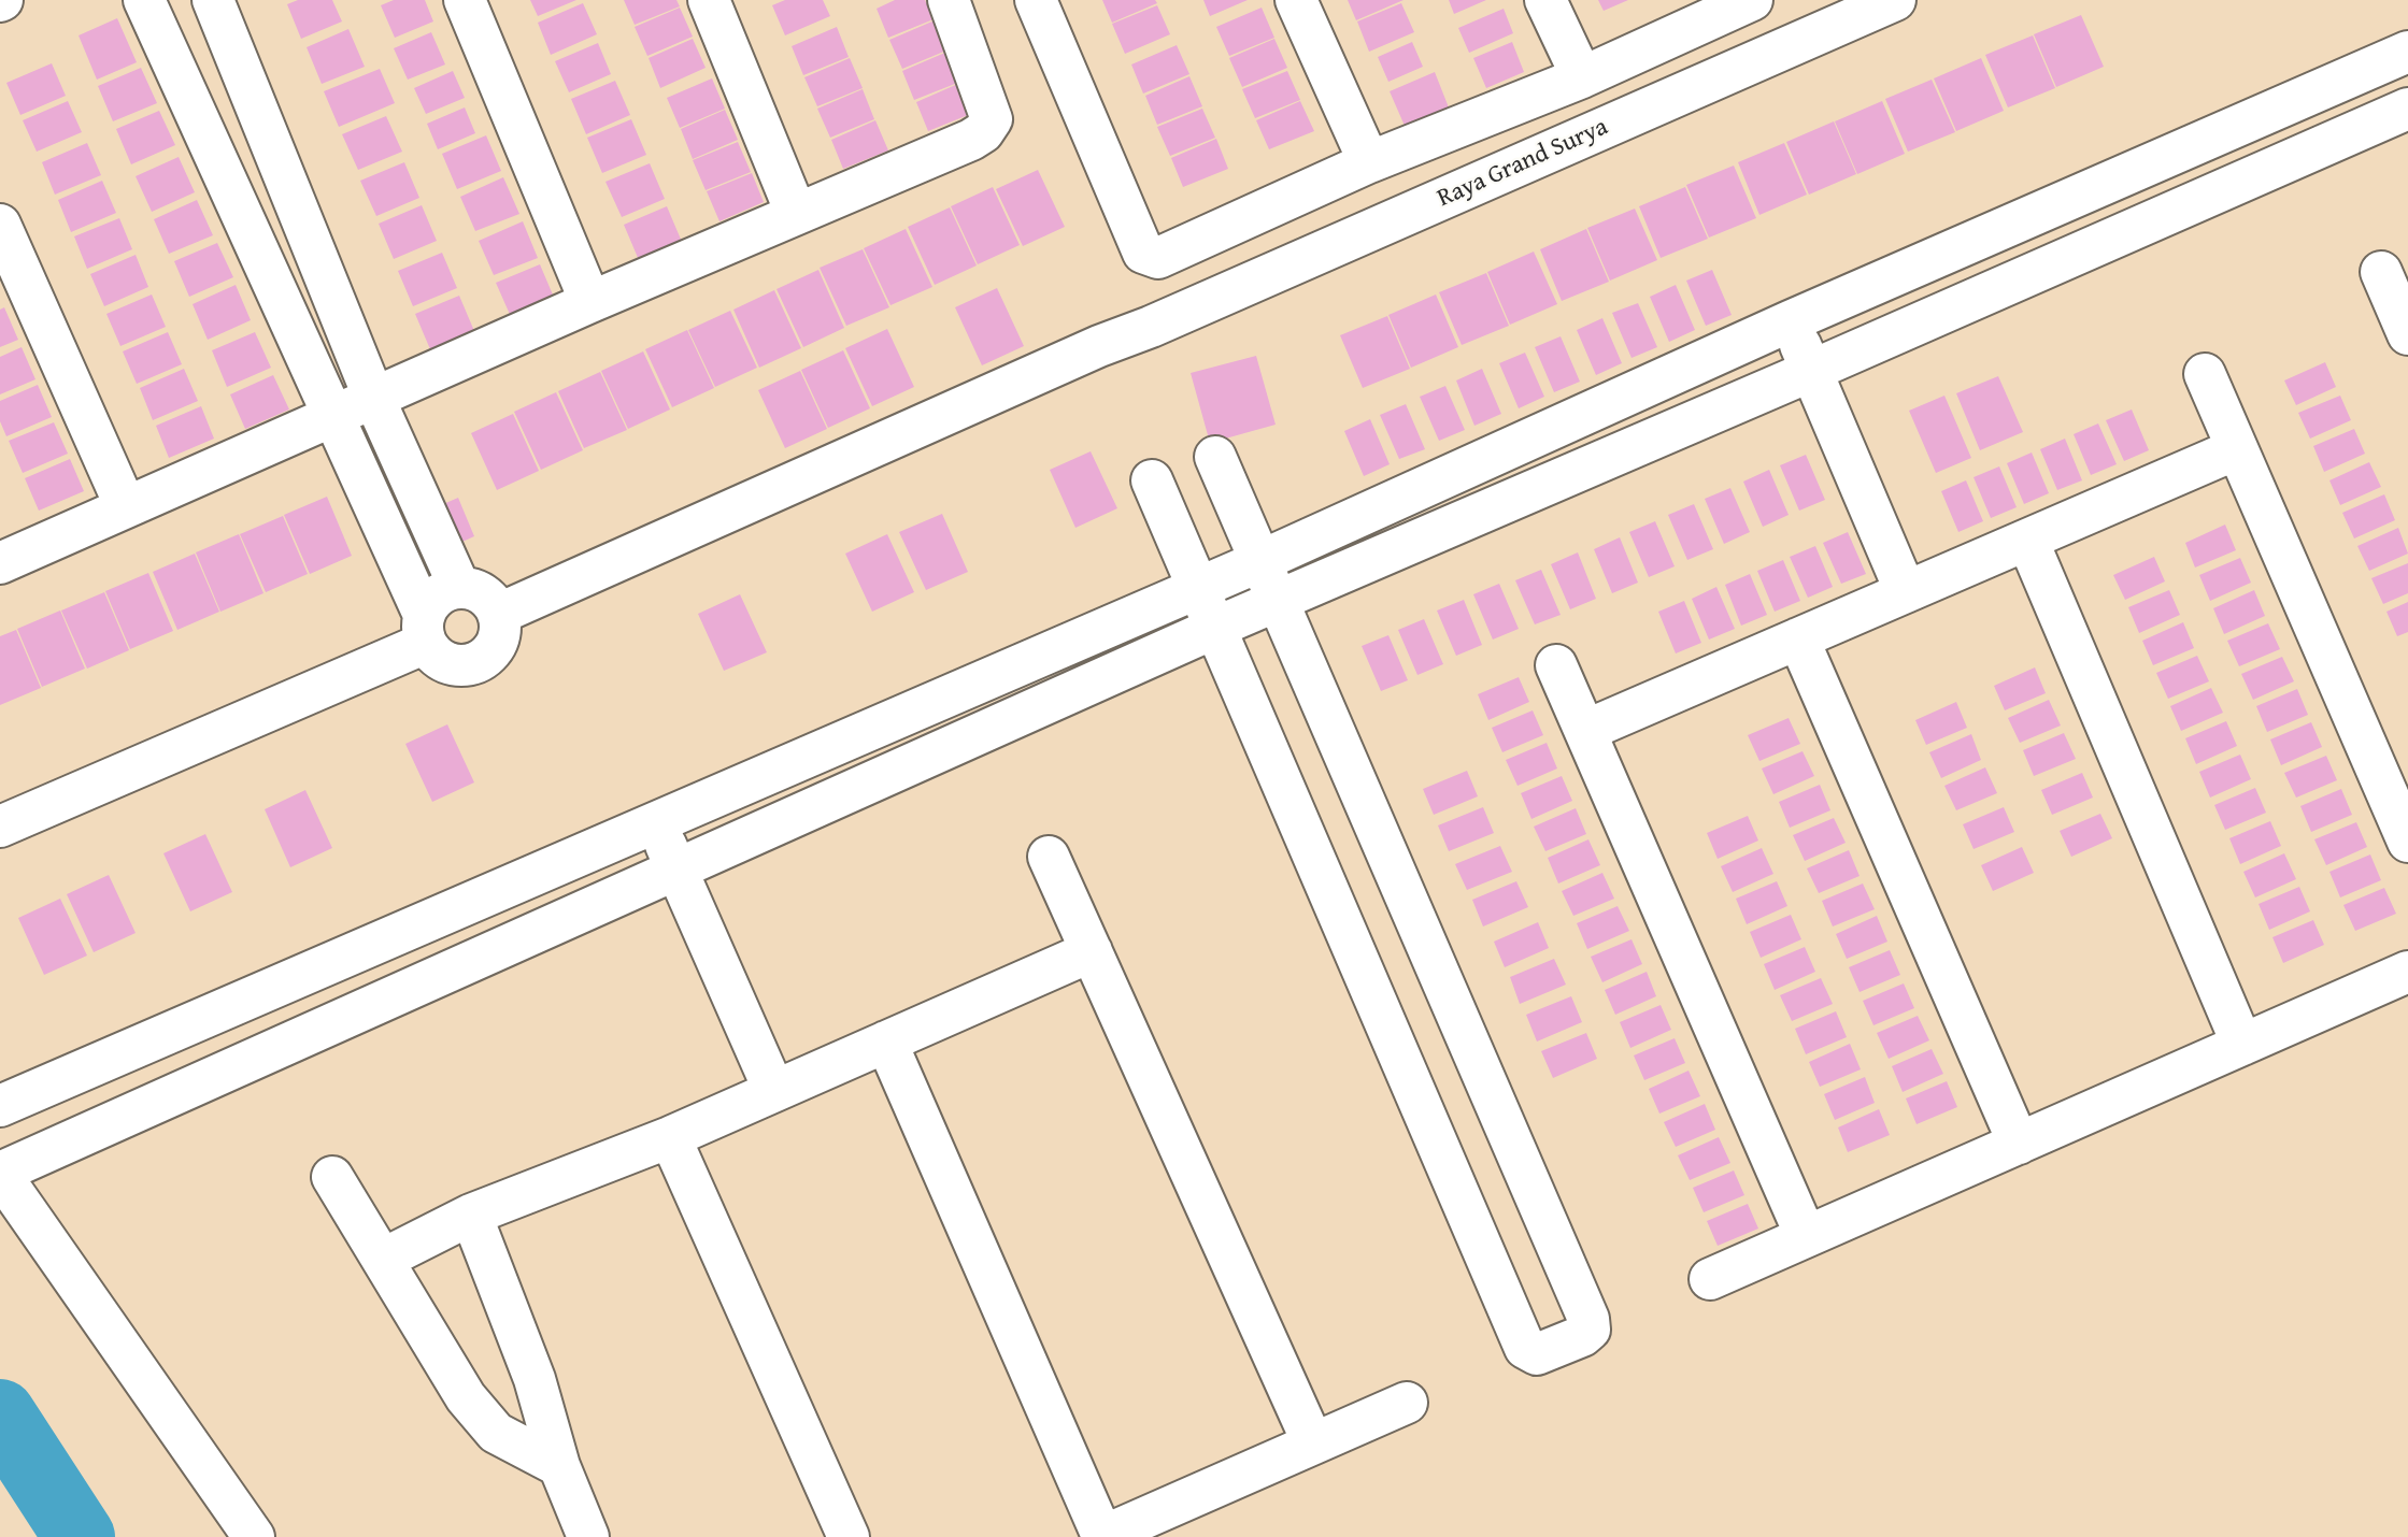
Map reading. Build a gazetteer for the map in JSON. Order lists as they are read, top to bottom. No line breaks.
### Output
{"streets":{"street":["Raya Grand Surya"]}}
